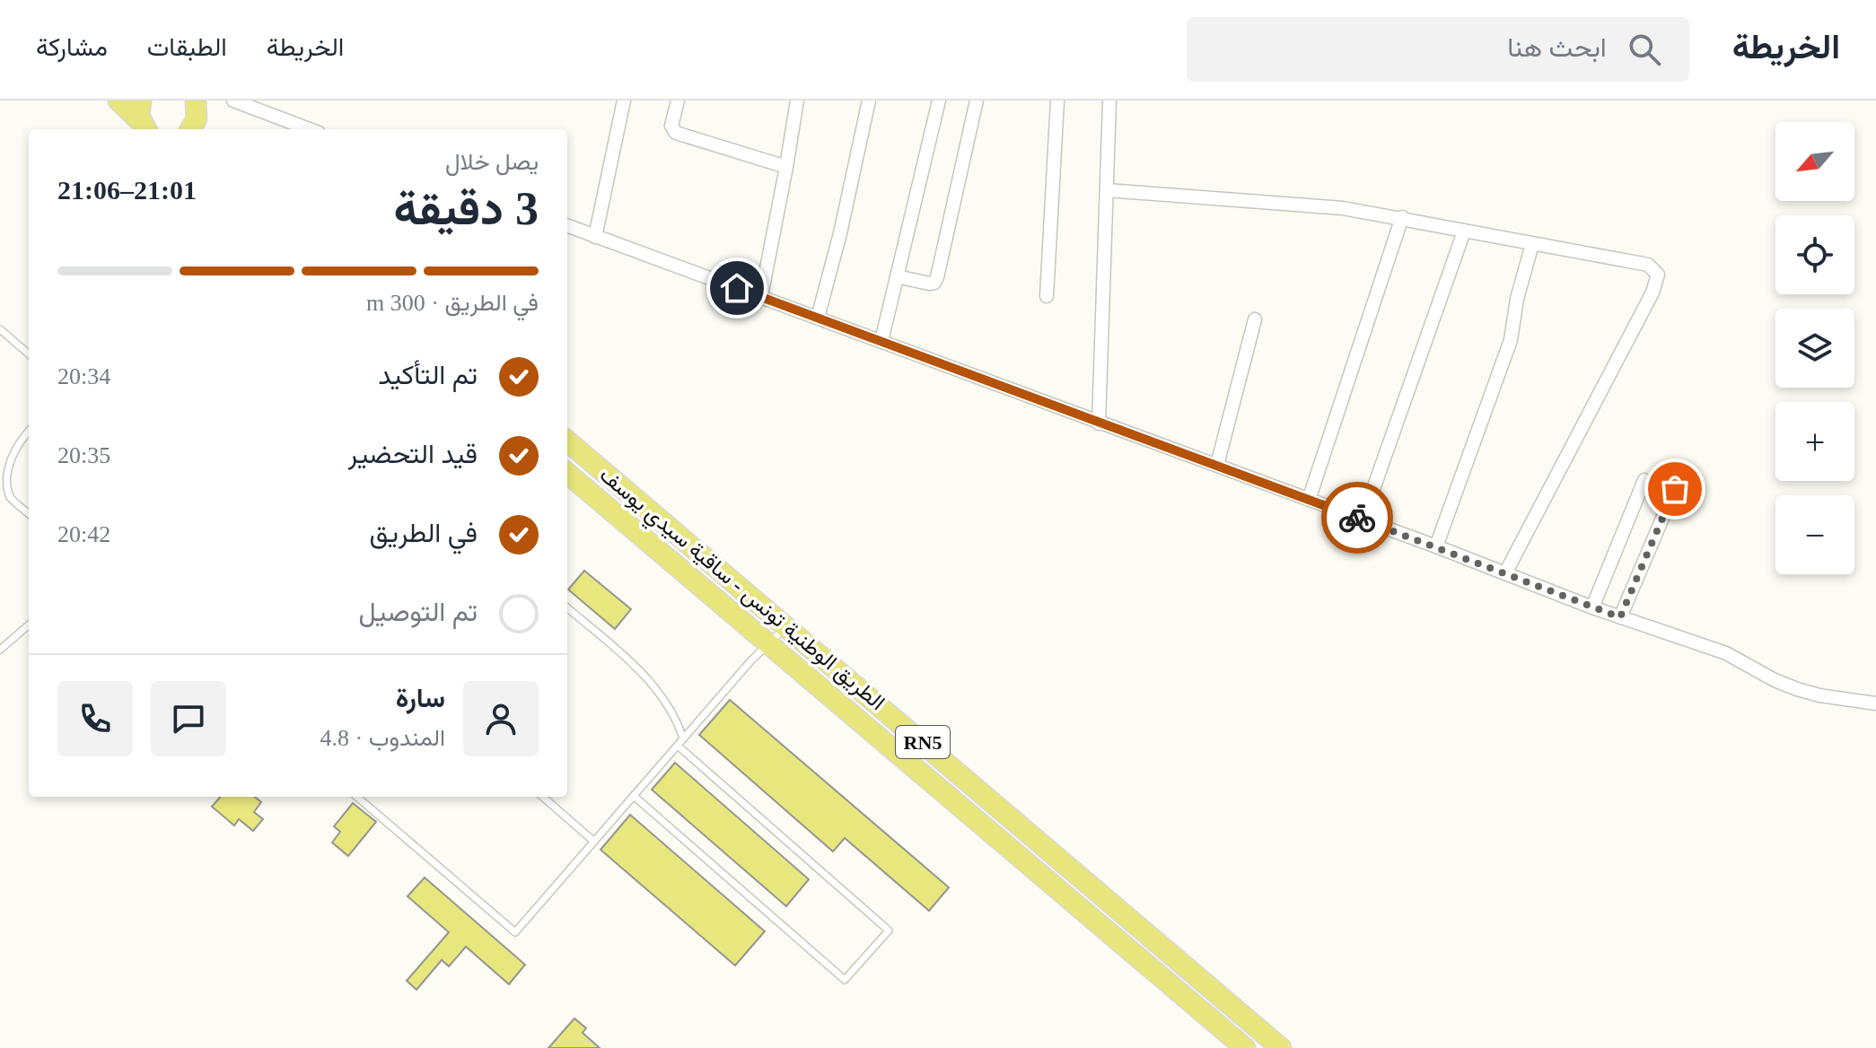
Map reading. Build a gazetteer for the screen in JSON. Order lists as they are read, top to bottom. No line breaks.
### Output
{"streets":{"main road":["الطريق الوطنية تونس - ساقية سيدي يوسف","RN5"]},"north":"bottom left","page":{"header":"الخريطة","search":"ابحث هنا","nav":["الخريطة","الطبقات","مشاركة"],"map_buttons":["+","−"],"heading":["3 دقيقة","يصل خلال","21:01–21:06"],"panel":["سارة","المندوب · 4.8"],"bar":"في الطريق · 300 m","list":[["تم التأكيد","20:34"],["قيد التحضير","20:35"],["في الطريق","20:42"],"تم التوصيل"]}}
